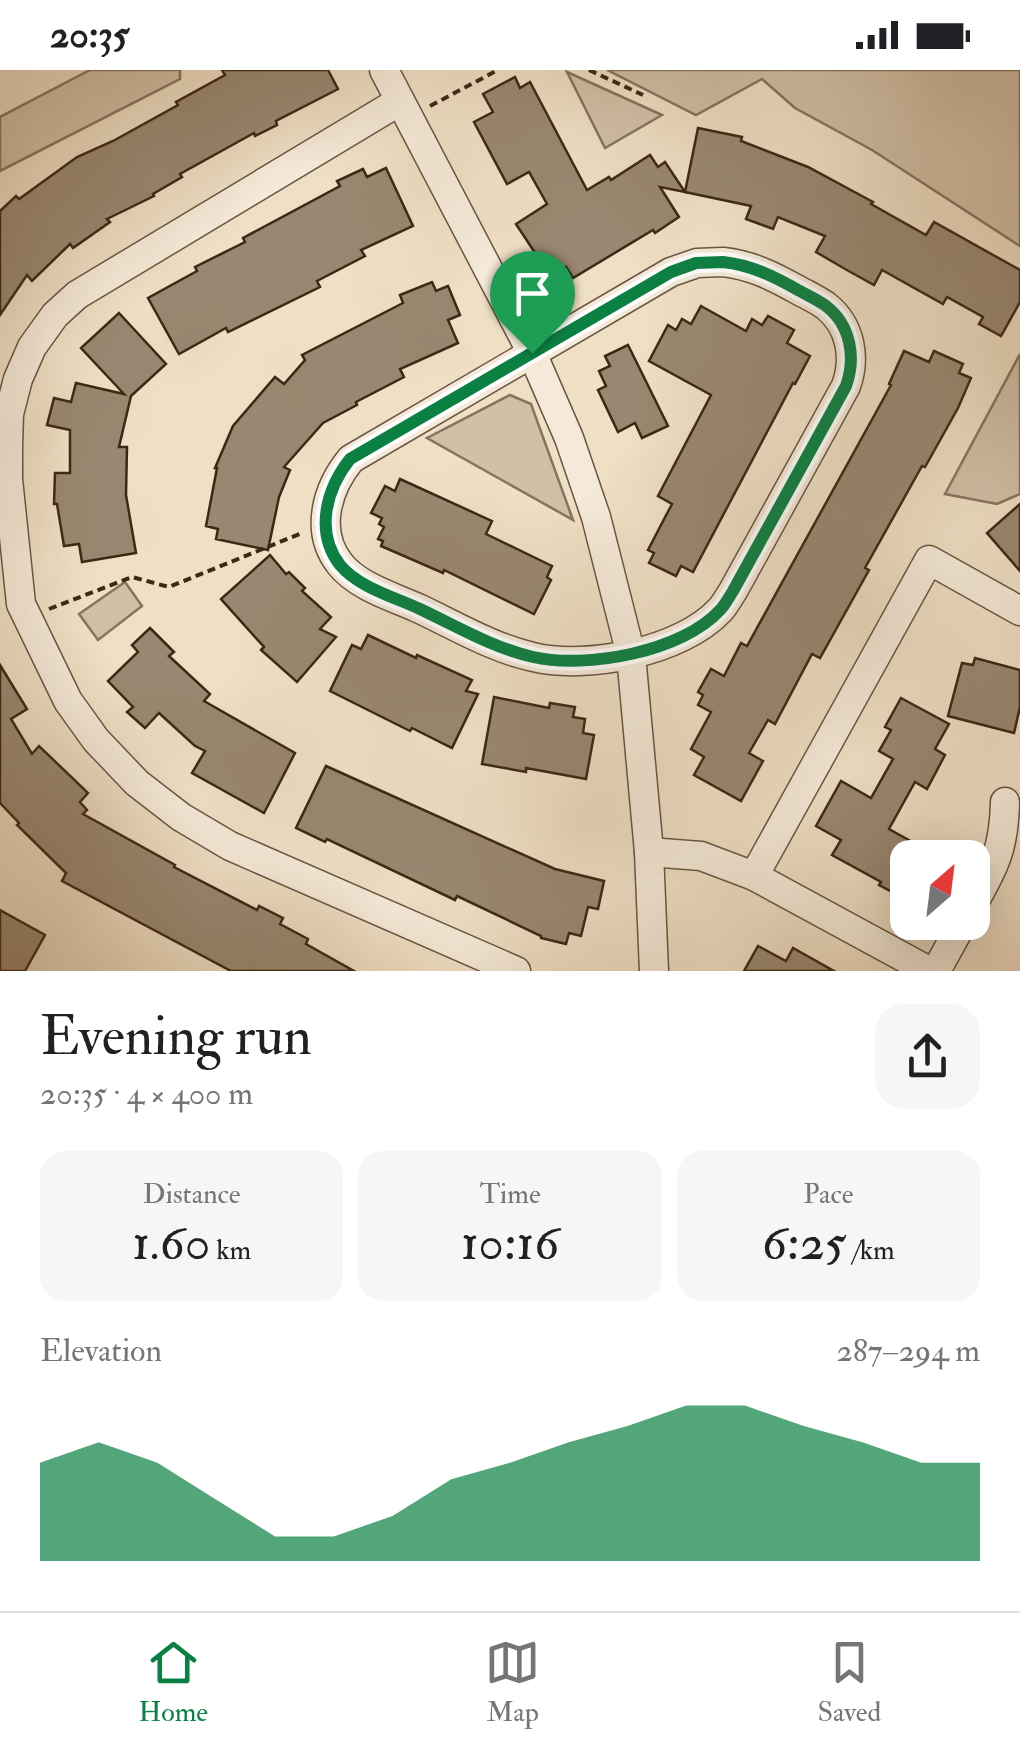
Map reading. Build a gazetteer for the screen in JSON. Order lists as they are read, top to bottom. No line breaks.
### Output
{"north":"top right","page":{"status":"20:35","heading":["Evening run","20:35 · 4 × 400 m"],"stats":[["Distance","1.60 km"],["Time","10:16"],["Pace","6:25 /km"]],"chart":["Elevation","287–294 m"],"tabs":["Home","Map","Saved"]}}
